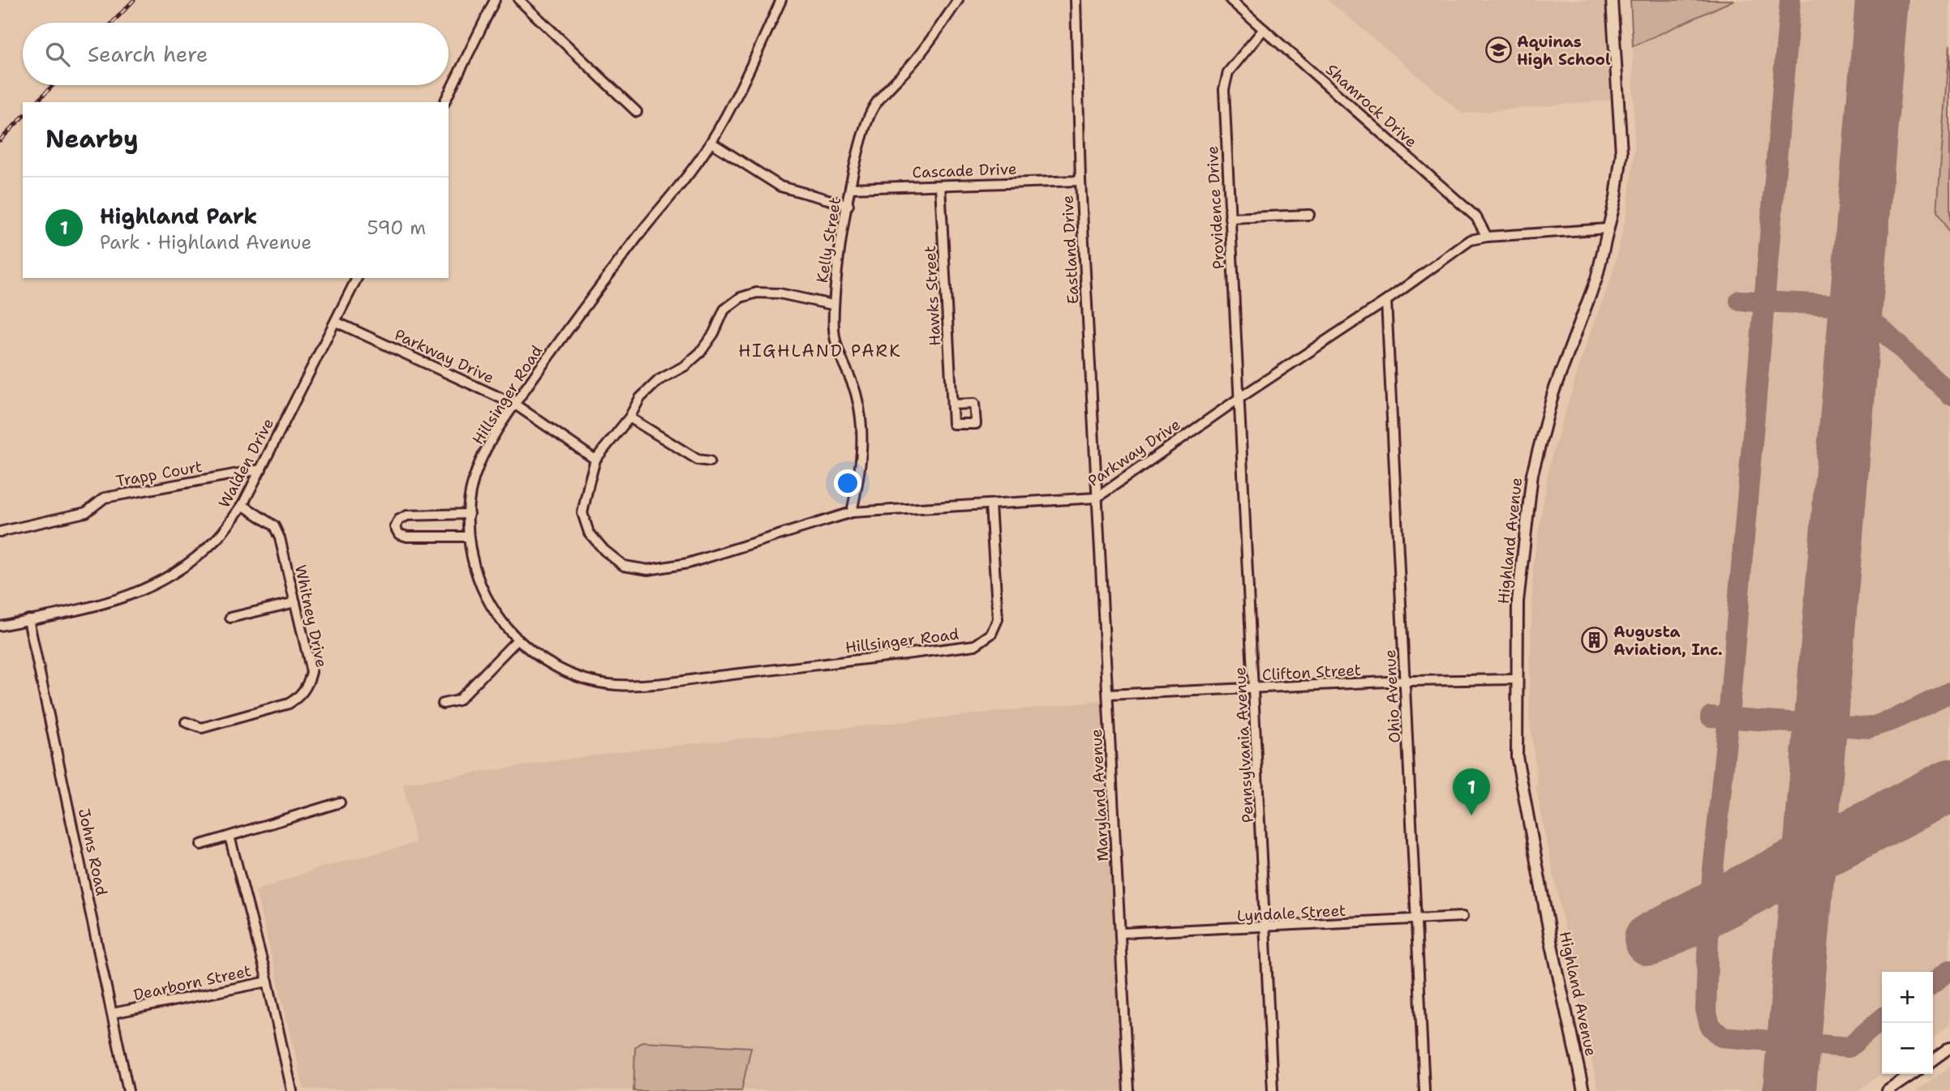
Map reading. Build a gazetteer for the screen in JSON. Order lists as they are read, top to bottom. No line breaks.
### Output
{"streets":{"main road":["Highland Avenue"],"street":["Shamrock Drive","Cascade Drive","Providence Drive","Kelly Street","Eastland Drive","Hawks Street","Parkway Drive","Hillsinger Road","Walden Drive","Trapp Court","Whitney Drive","Clifton Street","Ohio Avenue","Pennsylvania Avenue","Maryland Avenue","Johns Road","Lyndale Street","Dearborn Street"]},"crossings":[["Shamrock Drive","Providence Drive"],["Shamrock Drive","Parkway Drive"],["Cascade Drive","Kelly Street"],["Cascade Drive","Eastland Drive"],["Cascade Drive","Hawks Street"],["Providence Drive","Parkway Drive"],["Providence Drive","Pennsylvania Avenue"],["Kelly Street","Parkway Drive"],["Eastland Drive","Parkway Drive"],["Eastland Drive","Maryland Avenue"],["Parkway Drive","Hillsinger Road"],["Parkway Drive","Walden Drive"],["Parkway Drive","Highland Avenue"],["Parkway Drive","Ohio Avenue"],["Parkway Drive","Pennsylvania Avenue"],["Parkway Drive","Maryland Avenue"],["Walden Drive","Trapp Court"],["Walden Drive","Whitney Drive"],["Walden Drive","Johns Road"],["Highland Avenue","Clifton Street"],["Clifton Street","Ohio Avenue"],["Clifton Street","Pennsylvania Avenue"],["Clifton Street","Maryland Avenue"],["Ohio Avenue","Lyndale Street"],["Pennsylvania Avenue","Lyndale Street"],["Maryland Avenue","Lyndale Street"],["Johns Road","Dearborn Street"]],"districts":["HIGHLAND PARK"],"places":{"school or university":["Aquinas High School"],"building":["Augusta Aviation, Inc."]},"page":{"search":"Search here","heading":"Nearby","list":[{"mark":"1","name":"Highland Park","note":"Park · Highland Avenue","value":"590 m"}],"pins":"1","map_buttons":["+","−"]}}
